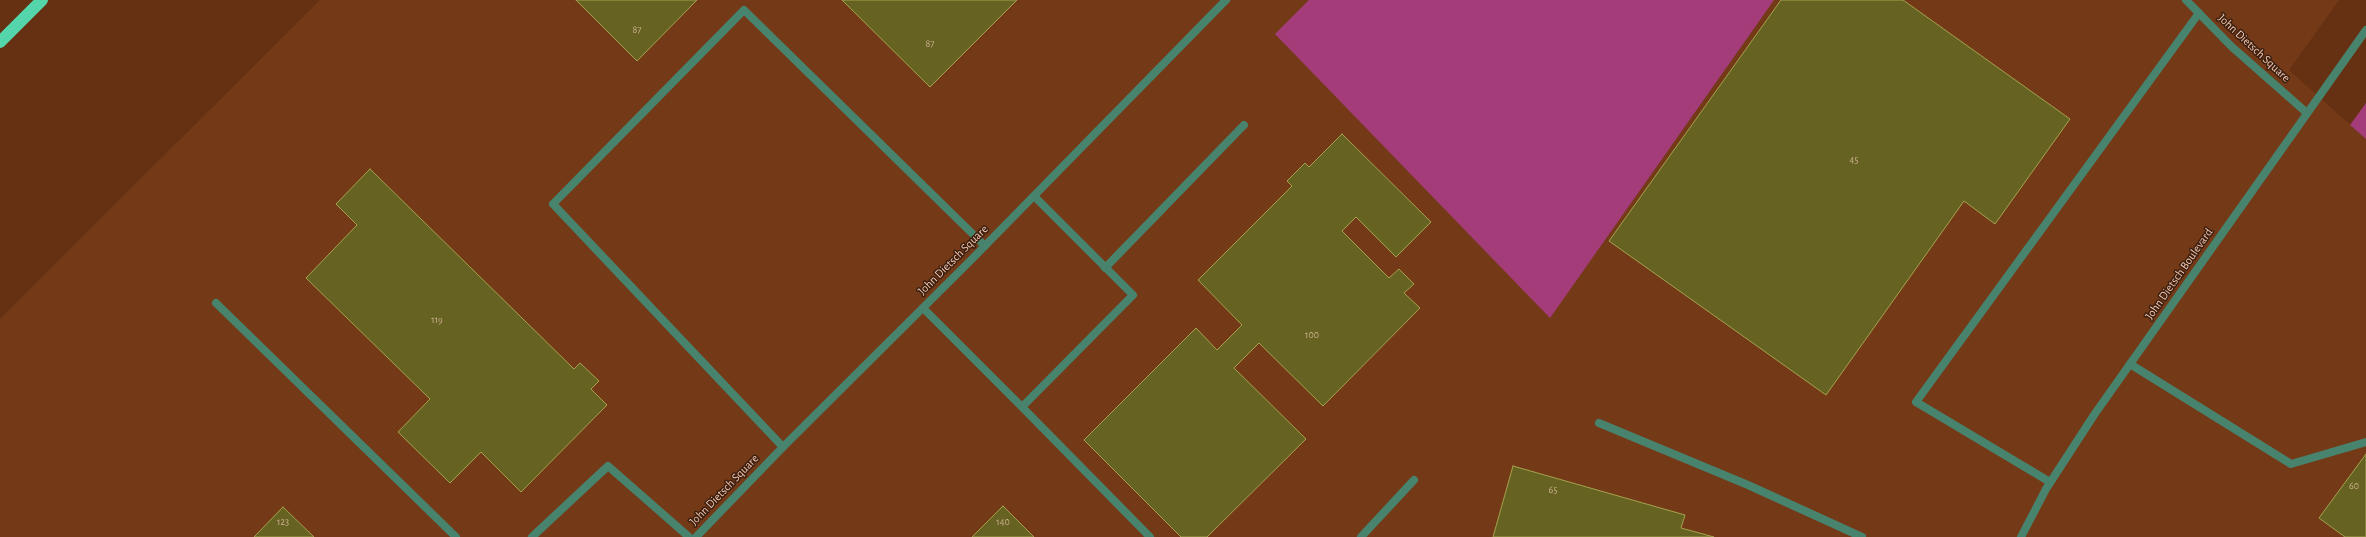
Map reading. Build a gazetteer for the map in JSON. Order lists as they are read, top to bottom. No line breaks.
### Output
{"streets":{"street":["John Dietsch Square","John Dietsch Boulevard"]},"crossings":[["John Dietsch Square","John Dietsch Boulevard"]],"house_numbers":["87","87","45","119","100","60","65","123","140"]}
